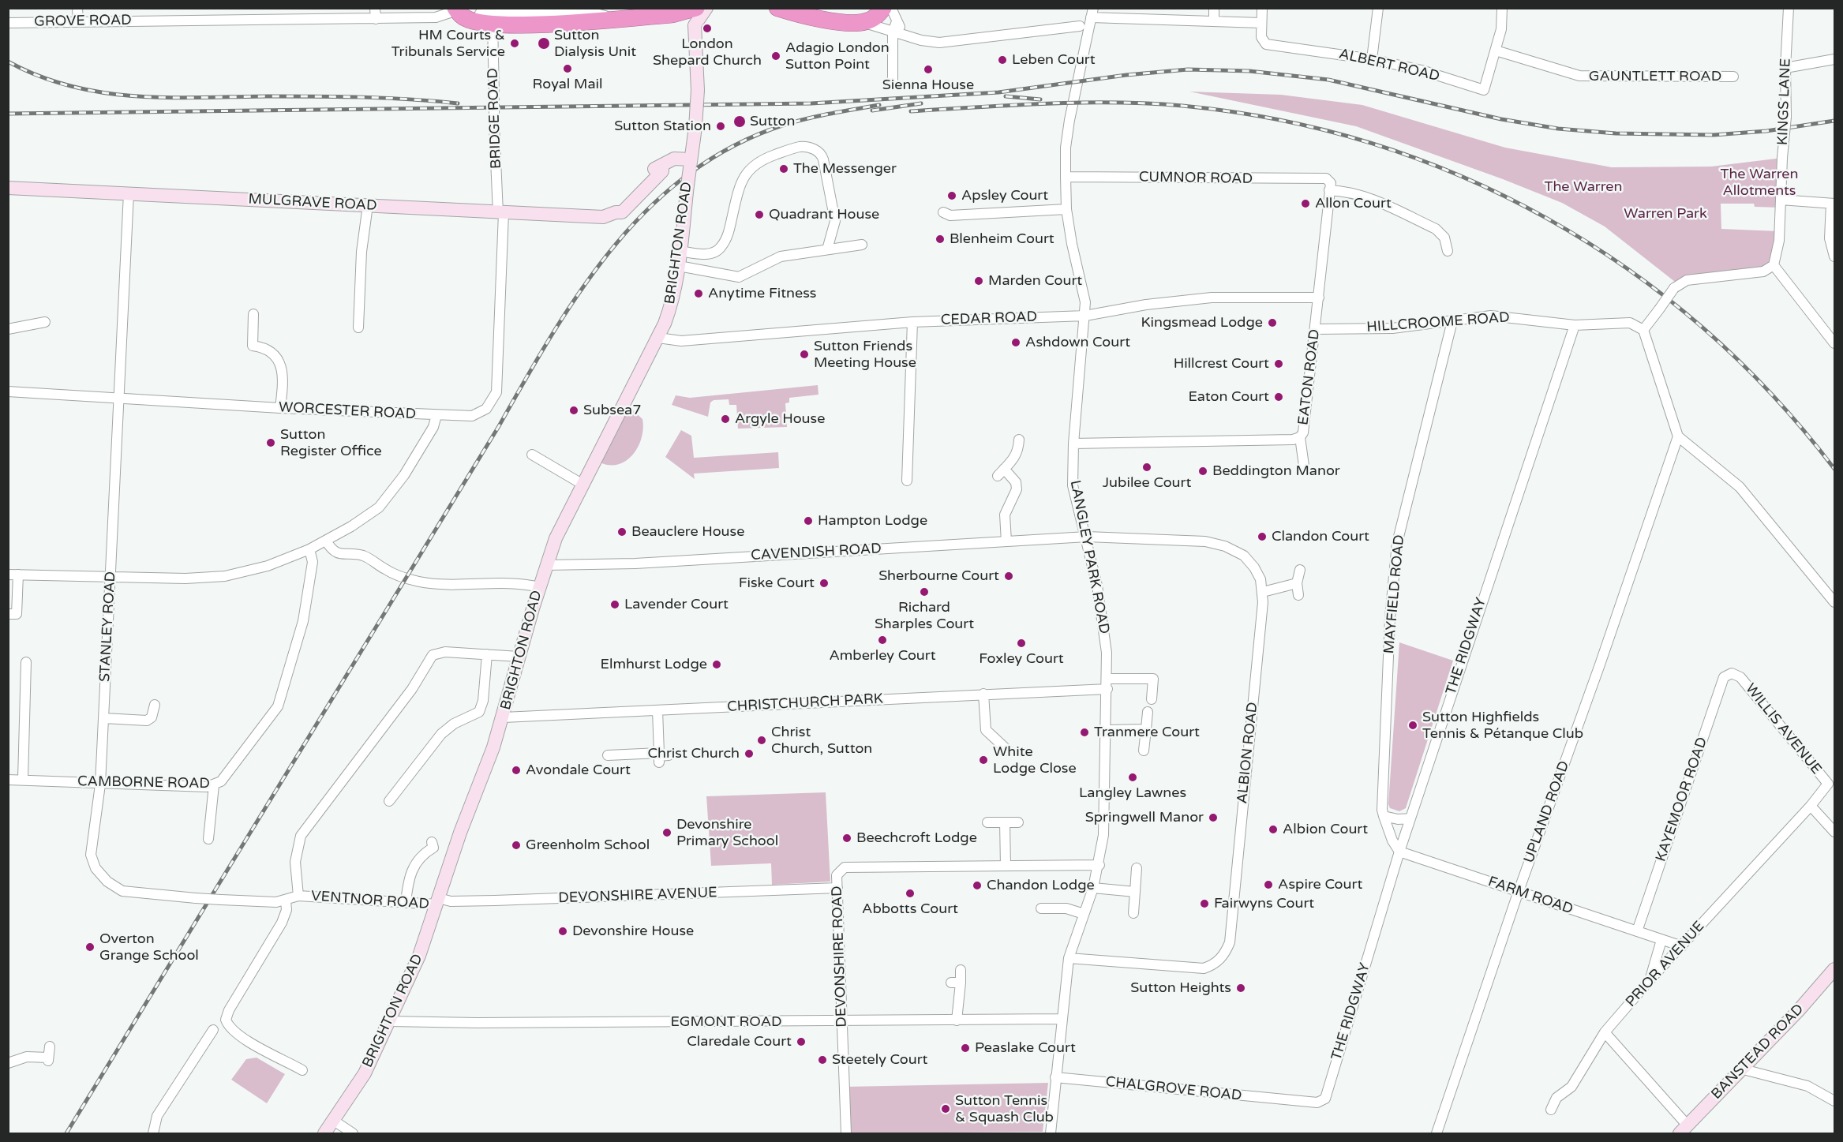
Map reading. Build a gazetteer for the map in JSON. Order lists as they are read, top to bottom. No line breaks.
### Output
{"streets":{"highway":["GROVE ROAD"],"main road":["MULGRAVE ROAD","BRIGHTON ROAD","BANSTEAD ROAD"],"street":["ALBERT ROAD","GAUNTLETT ROAD","KINGS LANE","BRIDGE ROAD","CUMNOR ROAD","CEDAR ROAD","HILLCROOME ROAD","EATON ROAD","WORCESTER ROAD","CAVENDISH ROAD","LANGLEY PARK ROAD","MAYFIELD ROAD","STANLEY ROAD","THE RIDGWAY","CHRISTCHURCH PARK","WILLIS AVENUE","ALBION ROAD","CAMBORNE ROAD","KAYEMOOR ROAD","UPLAND ROAD","DEVONSHIRE AVENUE","FARM ROAD","VENTNOR ROAD","DEVONSHIRE ROAD","PRIOR AVENUE","EGMONT ROAD","CHALGROVE ROAD"]},"crossings":[["GROVE ROAD","BRIDGE ROAD"],["ALBERT ROAD","GAUNTLETT ROAD"],["BRIDGE ROAD","MULGRAVE ROAD"],["BRIDGE ROAD","WORCESTER ROAD"],["CUMNOR ROAD","EATON ROAD"],["CUMNOR ROAD","LANGLEY PARK ROAD"],["MULGRAVE ROAD","BRIGHTON ROAD"],["MULGRAVE ROAD","WORCESTER ROAD"],["MULGRAVE ROAD","STANLEY ROAD"],["BRIGHTON ROAD","CEDAR ROAD"],["BRIGHTON ROAD","CAVENDISH ROAD"],["BRIGHTON ROAD","CHRISTCHURCH PARK"],["BRIGHTON ROAD","DEVONSHIRE AVENUE"],["BRIGHTON ROAD","VENTNOR ROAD"],["BRIGHTON ROAD","EGMONT ROAD"],["CEDAR ROAD","EATON ROAD"],["CEDAR ROAD","LANGLEY PARK ROAD"],["HILLCROOME ROAD","EATON ROAD"],["HILLCROOME ROAD","MAYFIELD ROAD"],["HILLCROOME ROAD","THE RIDGWAY"],["EATON ROAD","LANGLEY PARK ROAD"],["WORCESTER ROAD","STANLEY ROAD"],["CAVENDISH ROAD","LANGLEY PARK ROAD"],["CAVENDISH ROAD","ALBION ROAD"],["LANGLEY PARK ROAD","CHRISTCHURCH PARK"],["LANGLEY PARK ROAD","ALBION ROAD"],["LANGLEY PARK ROAD","DEVONSHIRE ROAD"],["LANGLEY PARK ROAD","EGMONT ROAD"],["LANGLEY PARK ROAD","CHALGROVE ROAD"],["MAYFIELD ROAD","THE RIDGWAY"],["MAYFIELD ROAD","FARM ROAD"],["STANLEY ROAD","CAMBORNE ROAD"],["STANLEY ROAD","VENTNOR ROAD"],["THE RIDGWAY","FARM ROAD"],["THE RIDGWAY","CHALGROVE ROAD"],["WILLIS AVENUE","KAYEMOOR ROAD"],["WILLIS AVENUE","PRIOR AVENUE"],["KAYEMOOR ROAD","FARM ROAD"],["UPLAND ROAD","FARM ROAD"],["DEVONSHIRE AVENUE","VENTNOR ROAD"],["DEVONSHIRE AVENUE","DEVONSHIRE ROAD"],["FARM ROAD","PRIOR AVENUE"],["DEVONSHIRE ROAD","EGMONT ROAD"]],"parks":["The Warren Allotments","The Warren","Warren Park"],"places":["London Shepard Church","HM Courts & Tribunals Service","Sutton Dialysis Unit","Adagio London Sutton Point","Leben Court","Royal Mail","Sienna House","Sutton","Sutton Station","The Messenger","Apsley Court","Allon Court","Quadrant House","Blenheim Court","Marden Court","Anytime Fitness","Kingsmead Lodge","Ashdown Court","Sutton Friends Meeting House","Hillcrest Court","Eaton Court","Subsea7","Argyle House","Sutton Register Office","Jubilee Court","Beddington Manor","Hampton Lodge","Beauclere House","Clandon Court","Sherbourne Court","Fiske Court","Richard Sharples Court","Lavender Court","Amberley Court","Foxley Court","Elmhurst Lodge","Sutton Highfields Tennis & Pétanque Club","Tranmere Court","Christ Church, Sutton","Christ Church","White Lodge Close","Avondale Court","Langley Lawnes","Springwell Manor","Albion Court","Devonshire Primary School","Beechcroft Lodge","Greenholm School","Aspire Court","Chandon Lodge","Abbotts Court","Fairwyns Court","Devonshire House","Overton Grange School","Sutton Heights","Claredale Court","Peaslake Court","Steetely Court","Sutton Tennis & Squash Club"]}
